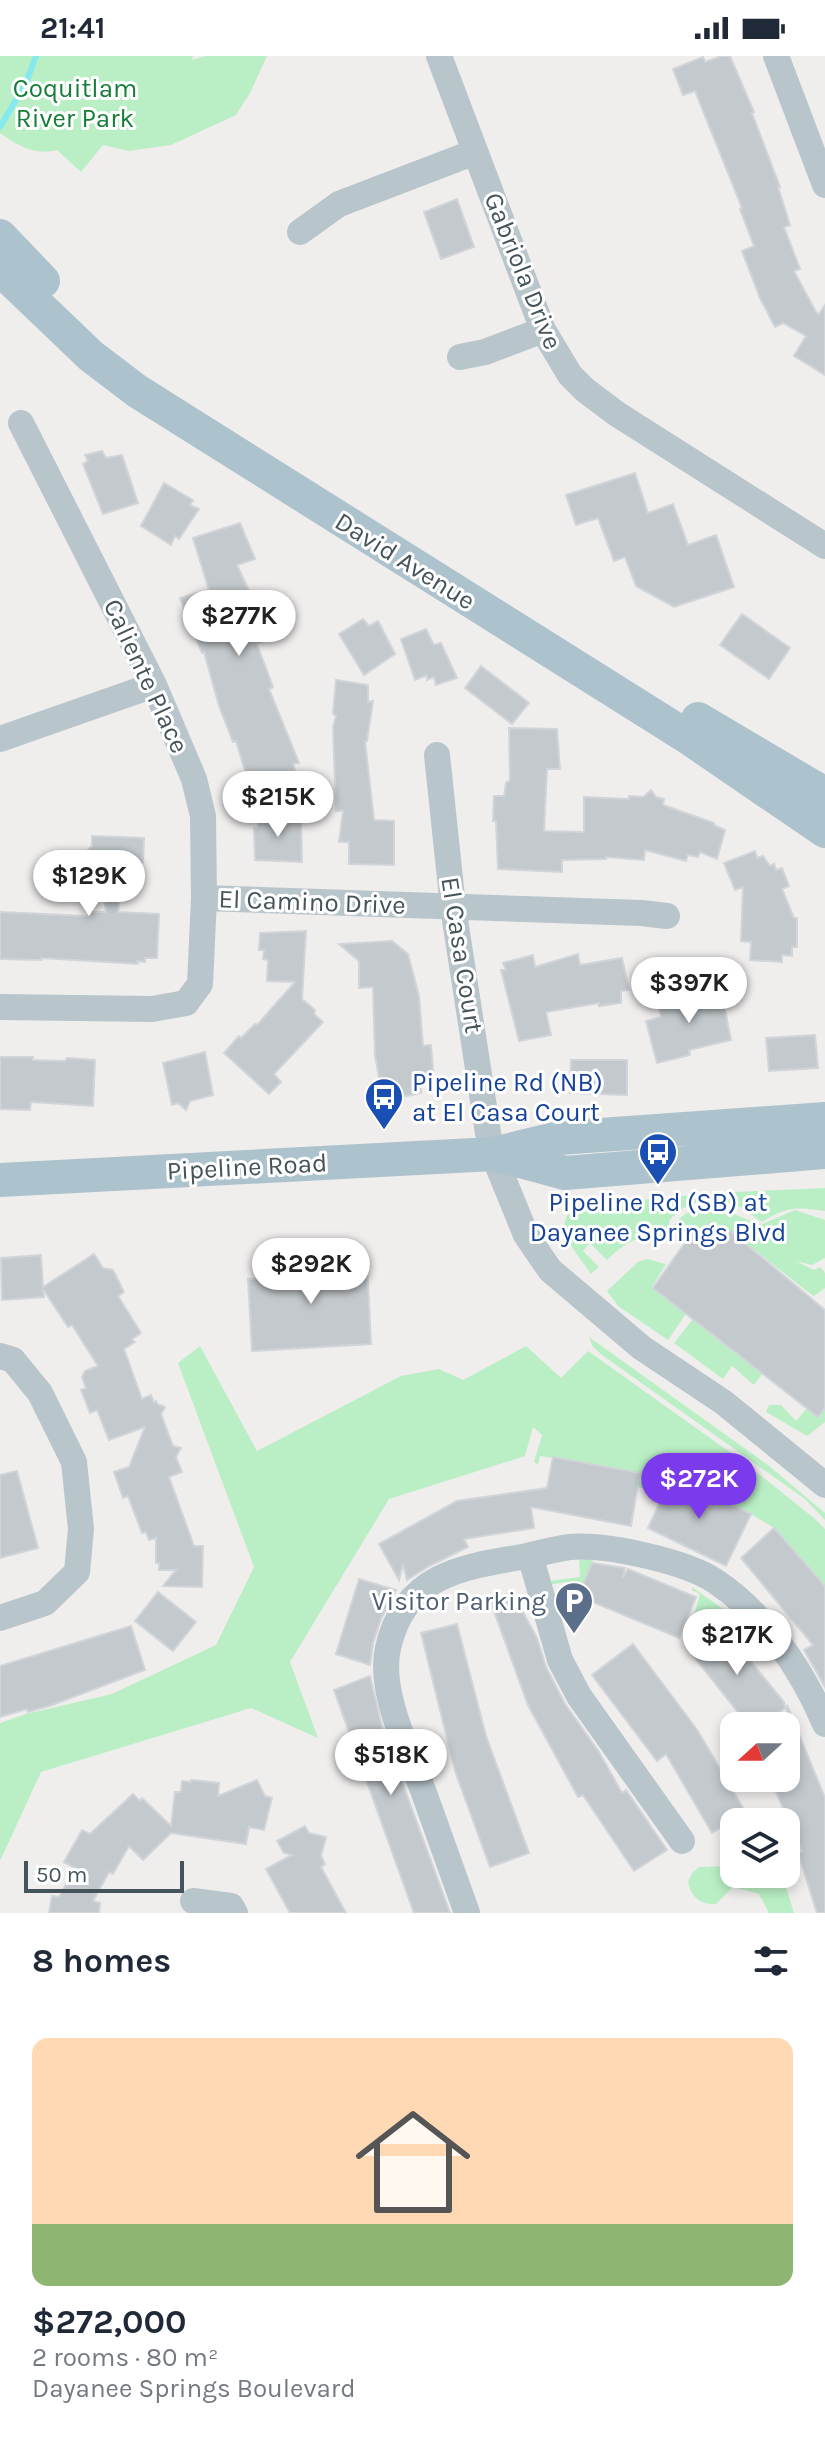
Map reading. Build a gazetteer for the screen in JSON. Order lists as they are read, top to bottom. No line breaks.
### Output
{"streets":{"main road":["David Avenue","Pipeline Road"],"street":["Gabriola Drive","Caliente Place","El Camino Drive","El Casa Court"]},"crossings":[["Caliente Place","El Camino Drive"],["El Camino Drive","El Casa Court"],["El Casa Court","Pipeline Road"]],"parks":["Coquitlam River Park"],"places":{"bus stop":["Pipeline Rd (NB) at El Casa Court","Pipeline Rd (SB) at Dayanee Springs Blvd"],"parking":["Visitor Parking"]},"scale_bar":"50 m","north":"left","page":{"status":"21:41","price":["$277K","$215K","$129K","$397K","$292K","$272K","$217K","$518K"],"scale":"50 m","heading":"8 homes","list":[{"name":"$272,000","note":"2 rooms · 80 m² · Dayanee Springs Boulevard"}]}}
